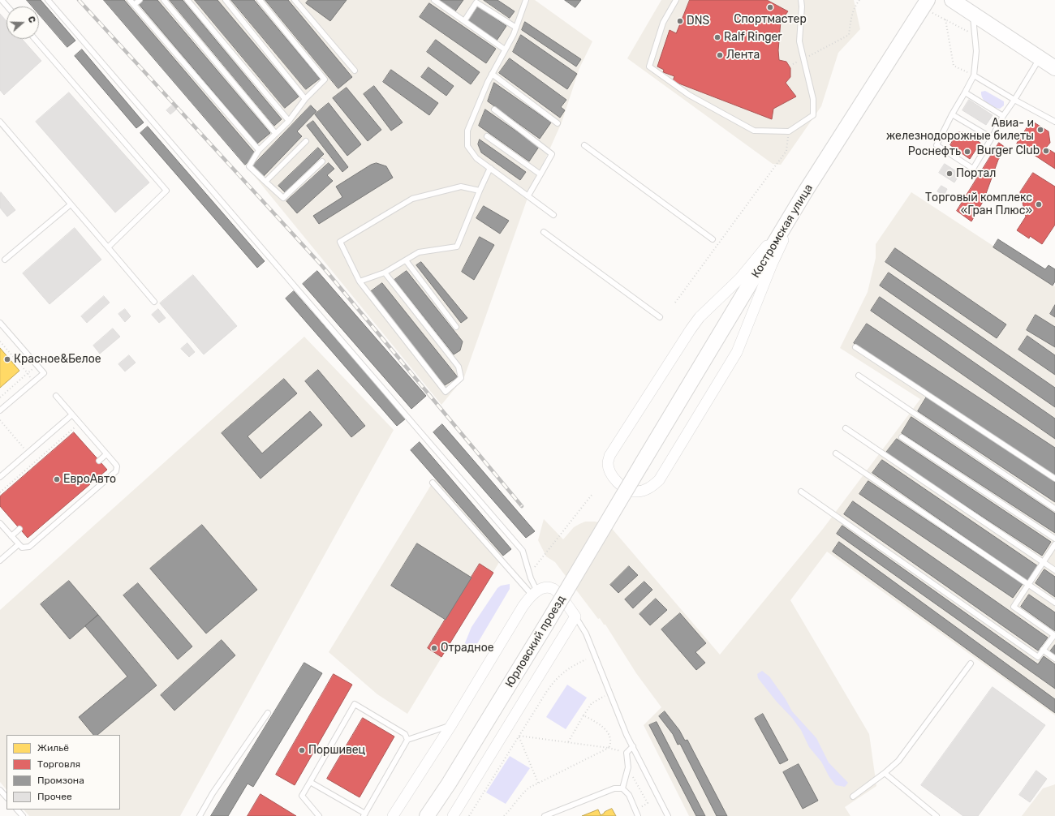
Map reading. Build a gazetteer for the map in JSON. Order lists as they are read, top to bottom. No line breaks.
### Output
{"streets":{"main road":["Костромская улица","Юрловский проезд"]},"crossings":[["Костромская улица","Юрловский проезд"]],"places":["Спортмастер","DNS","Ralf Ringer","Лента","Авиа- и железнодорожные билеты","Burger Club","Роснефть","Портал","Торговый комплекс «Гран Плюс»","Красное&Белое","ЕвроАвто","Отрадное","Поршивец"],"legend":["Жильё","Торговля","Промзона","Прочее"],"north":"right"}
